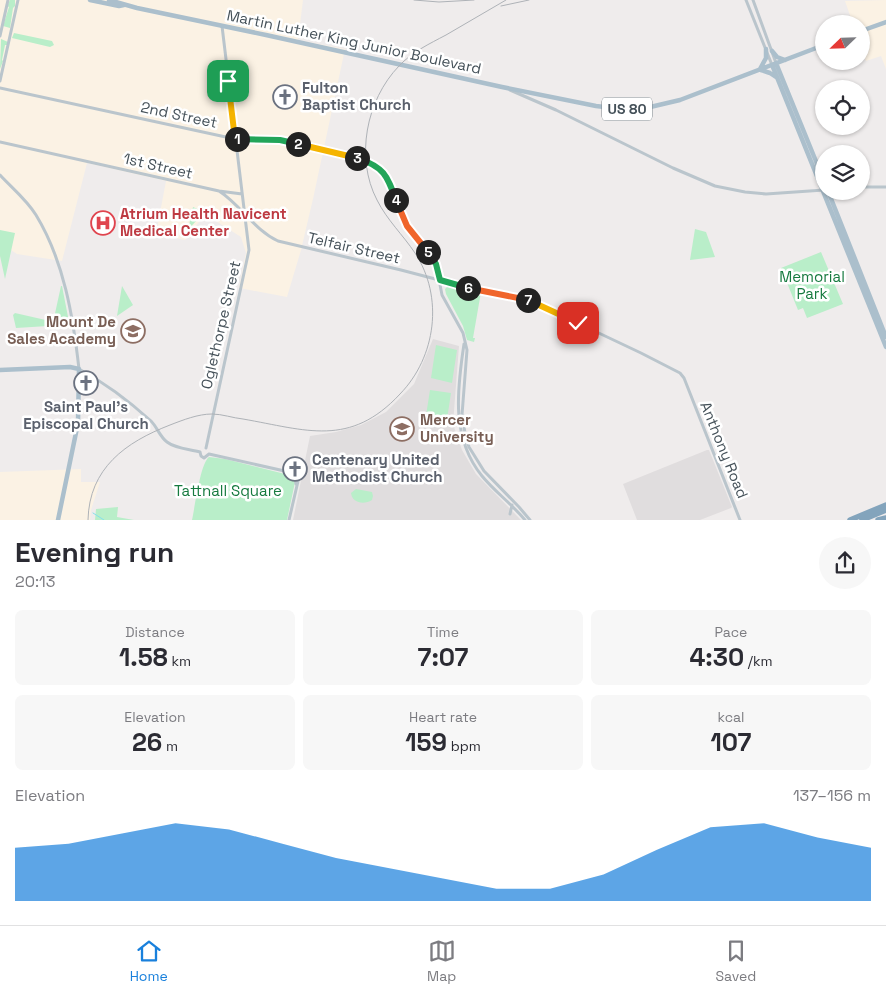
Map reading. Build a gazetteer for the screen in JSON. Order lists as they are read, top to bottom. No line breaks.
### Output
{"streets":{"main road":["Martin Luther King Junior Boulevard","US 80"],"street":["2nd Street","1st Street","Telfair Street","Oglethorpe Street","Anthony Road"]},"crossings":[["Martin Luther King Junior Boulevard","US 80"],["Martin Luther King Junior Boulevard","Oglethorpe Street"],["2nd Street","Telfair Street"],["2nd Street","Oglethorpe Street"],["1st Street","Telfair Street"],["1st Street","Oglethorpe Street"],["Telfair Street","Anthony Road"]],"parks":["Memorial Park","Tattnall Square"],"places":{"church":["Fulton Baptist Church","Saint Paul's Episcopal Church","Centenary United Methodist Church"],"hospital":["Atrium Health Navicent Medical Center"],"school or university":["Mount De Sales Academy","Mercer University"]},"north":"bottom left","page":{"pins":["1","2","3","4","5","6","7"],"heading":["Evening run","20:13"],"stats":[["Distance","1.58 km"],["Time","7:07"],["Pace","4:30 /km"],["Elevation","26 m"],["Heart rate","159 bpm"],["kcal","107"]],"chart":["Elevation","137–156 m"],"tabs":["Home","Map","Saved"]}}
